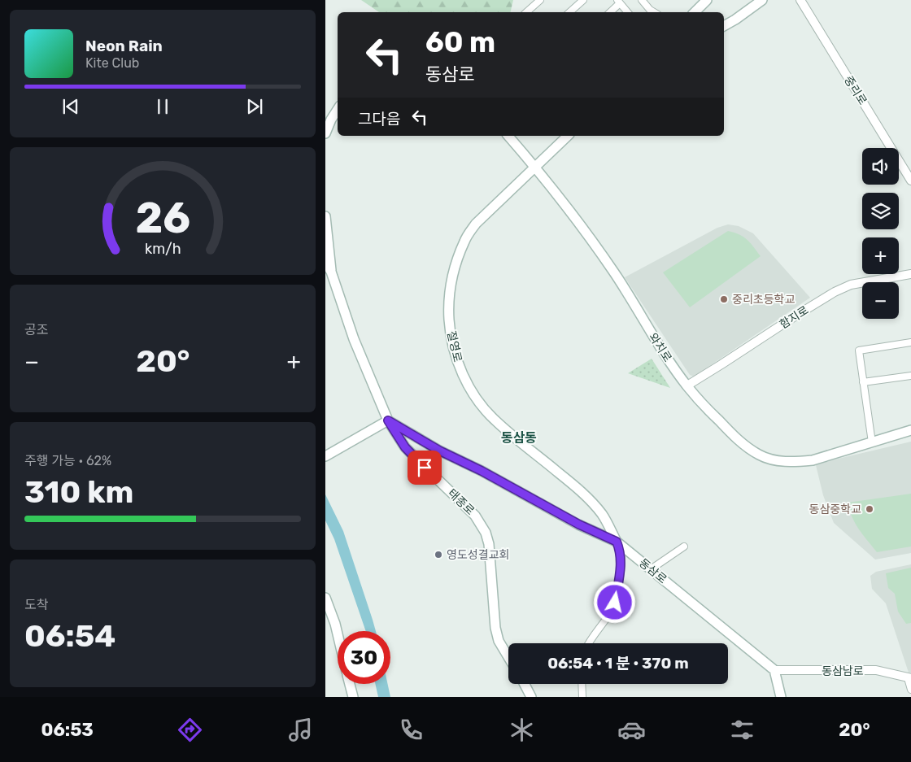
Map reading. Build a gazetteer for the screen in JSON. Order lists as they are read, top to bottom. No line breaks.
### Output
{"streets":{"main road":["절영로","와치로","태종로","동삼로"],"street":["중리로","함지로","동삼남로"]},"crossings":[["함지로","와치로"],["절영로","와치로"],["절영로","동삼로"],["태종로","동삼로"],["동삼로","동삼남로"]],"districts":["동삼동"],"places":["중리초등학교","동삼중학교","영도성결교회"],"page":{"turn":["60 m","동삼로"],"song":["Neon Rain","Kite Club"],"then":"그다음","map_buttons":["+","−"],"tile":["공조",["주행 가능 · 62%","310 km"],["도착","06:54"]],"heat":["−","20°","+"],"limit":"30","trip":"06:54 · 1 분 · 370 m","tabs":["06:53","20°"],"gauge":["26","km/h"]}}
